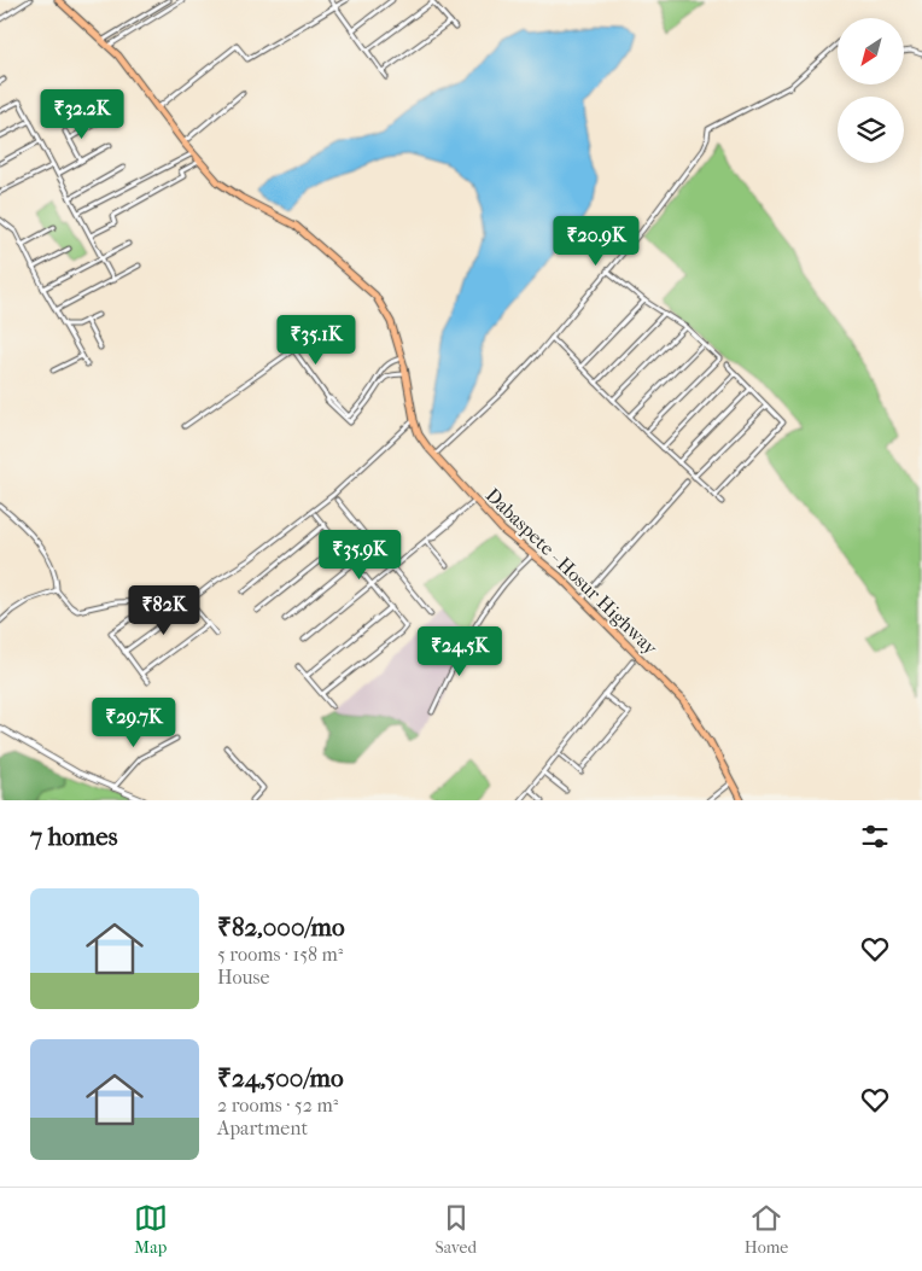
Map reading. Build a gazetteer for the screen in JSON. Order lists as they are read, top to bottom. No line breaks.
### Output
{"streets":{"highway":["Dabaspete - Hosur Highway"]},"north":"bottom left","page":{"price":["₹32.2K","₹20.9K","₹35.1K","₹35.9K","₹82K","₹24.5K","₹29.7K"],"heading":"7 homes","list":[{"name":"₹82,000/mo","note":"5 rooms · 158 m² · House"},{"name":"₹24,500/mo","note":"2 rooms · 52 m² · Apartment"}],"tabs":["Map","Saved","Home"]}}
